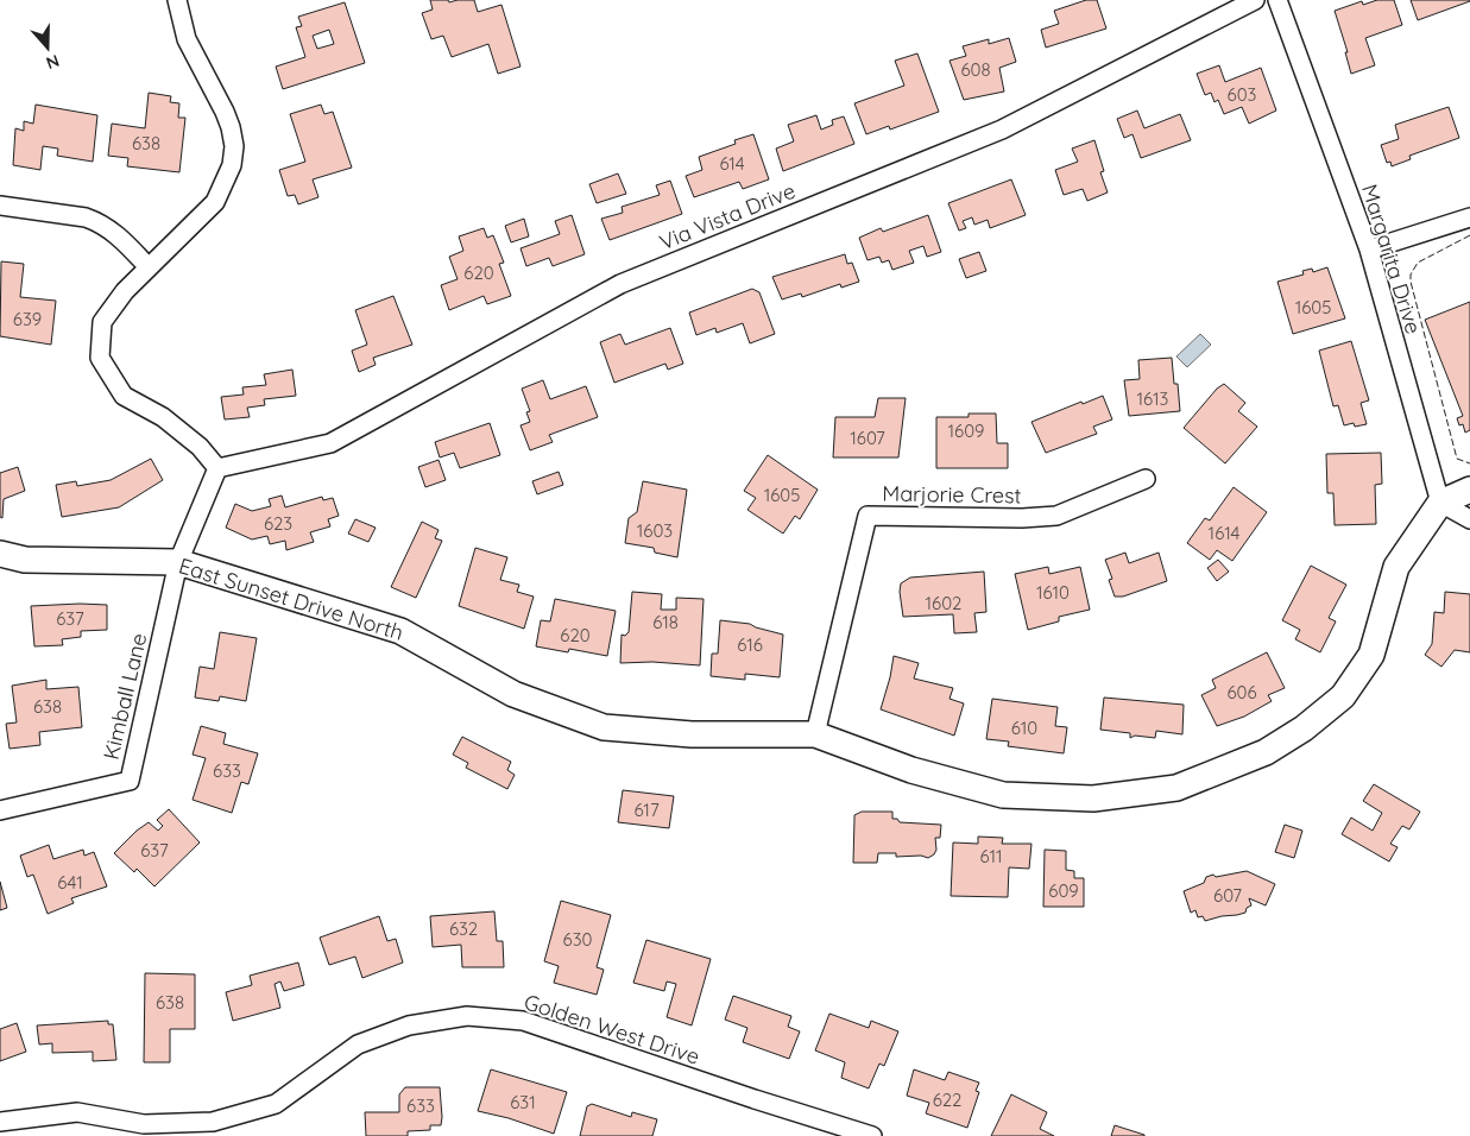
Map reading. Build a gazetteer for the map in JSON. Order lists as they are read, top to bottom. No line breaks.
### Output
{"streets":{"street":["Via Vista Drive","Margarita Drive","Marjorie Crest","East Sunset Drive North","Kimball Lane","Golden West Drive"]},"crossings":[["Margarita Drive","East Sunset Drive North"],["Marjorie Crest","East Sunset Drive North"],["East Sunset Drive North","Kimball Lane"]],"house_numbers":["608","603","638","614","620","1605","639","1613","1609","1607","1605","623","1603","1614","1610","1602","637","618","620","616","606","638","610","633","617","637","611","641","609","607","632","630","638","622","631","633"],"north":"bottom"}
